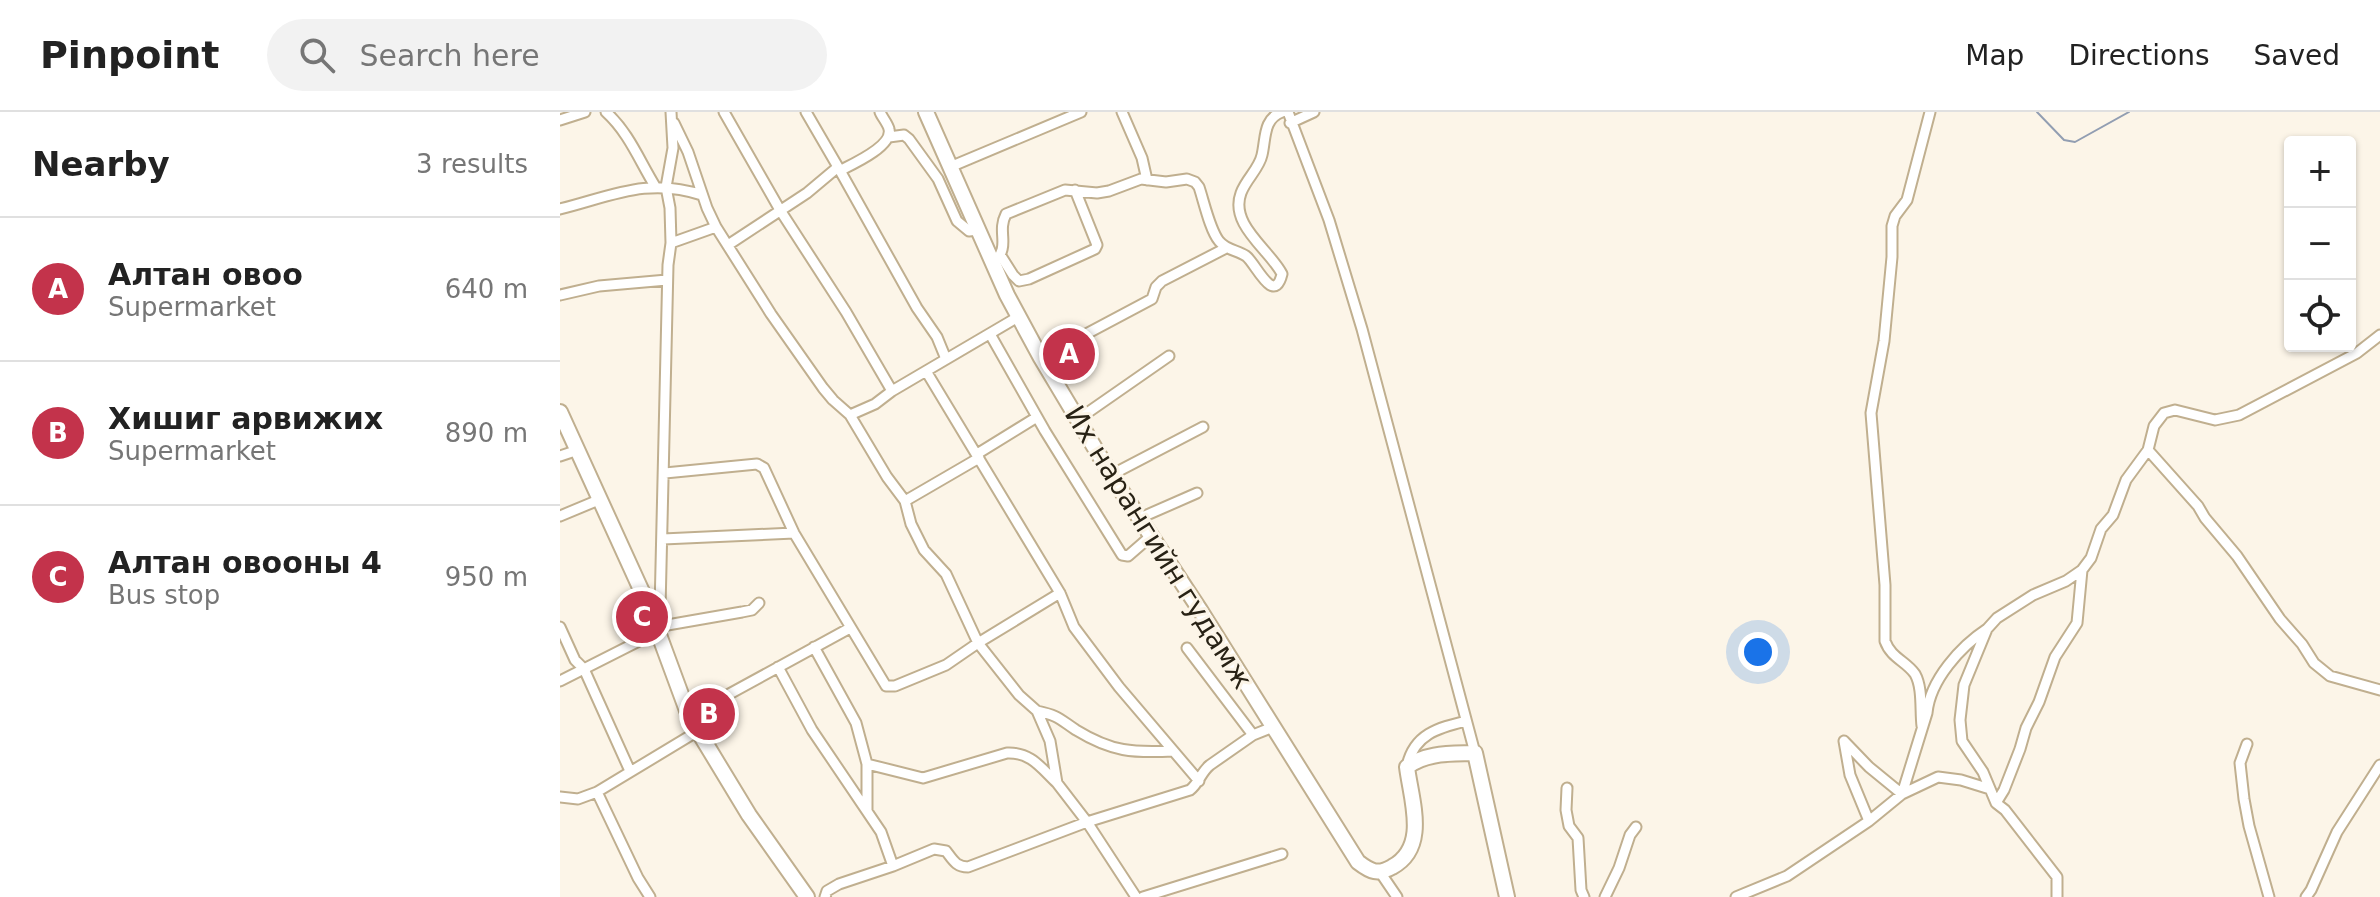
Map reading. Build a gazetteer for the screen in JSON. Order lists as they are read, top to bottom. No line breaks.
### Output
{"streets":{"main road":["Их нарангийн гудамж"]},"page":{"header":"Pinpoint","search":"Search here","nav":["Map","Directions","Saved"],"heading":["Nearby","3 results"],"map_buttons":["+","−"],"list":[{"mark":"A","name":"Алтан овоо","note":"Supermarket","value":"640 m"},{"mark":"B","name":"Хишиг арвижих","note":"Supermarket","value":"890 m"},{"mark":"C","name":"Алтан овооны 4","note":"Bus stop","value":"950 m"}],"pins":["A","C","B"]}}
